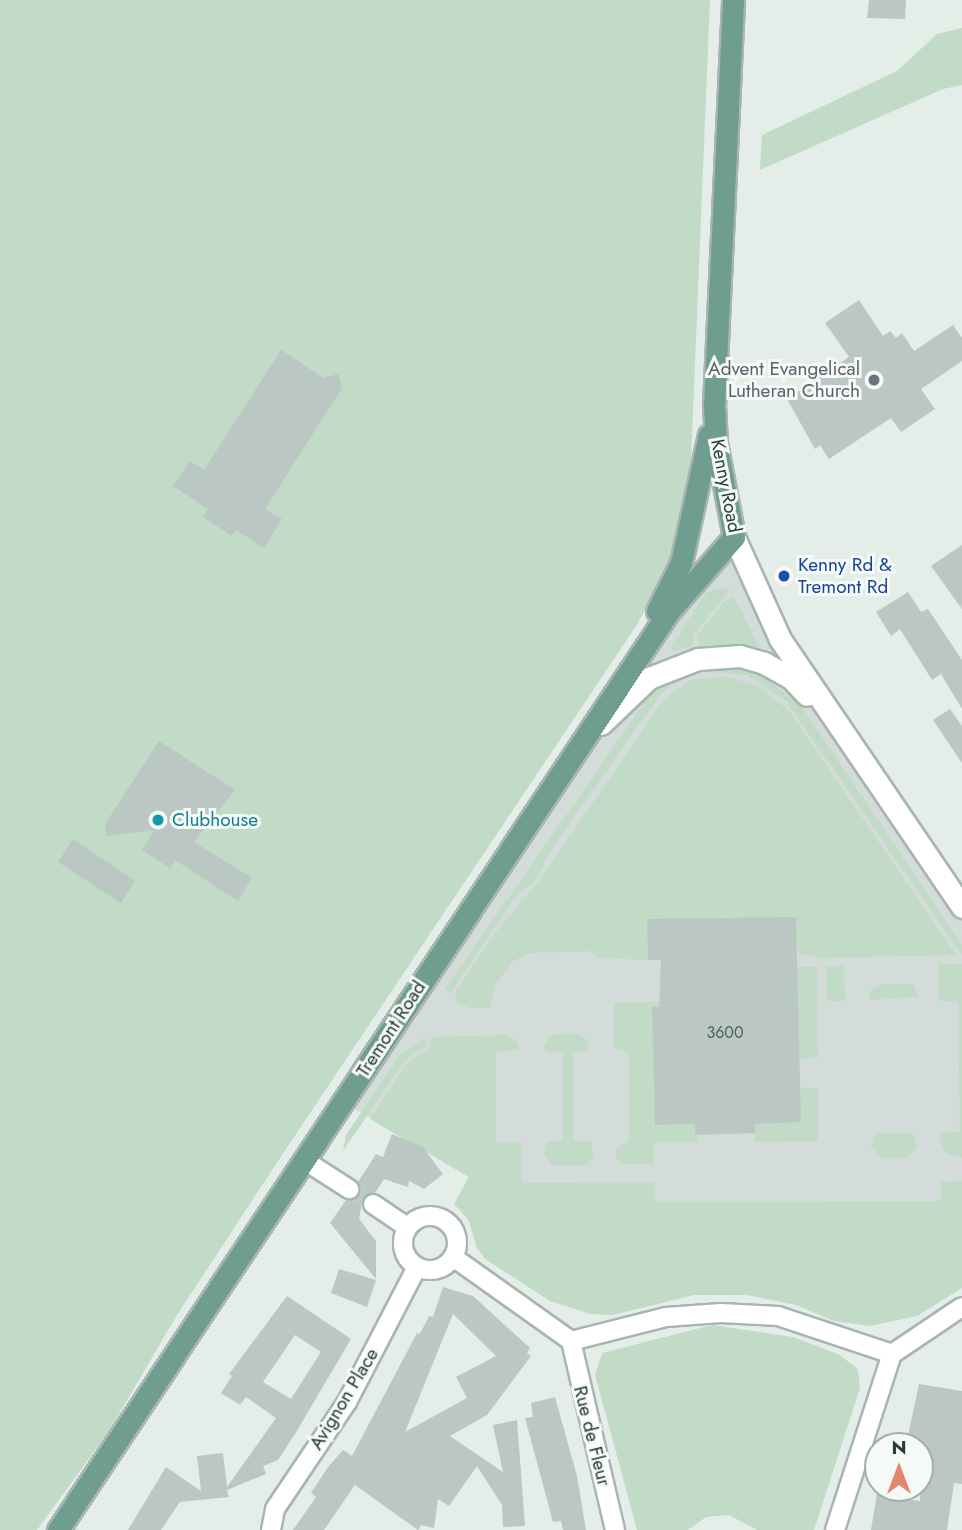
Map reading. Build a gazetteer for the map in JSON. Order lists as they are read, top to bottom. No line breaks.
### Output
{"streets":{"main road":["Kenny Road","Tremont Road"],"street":["Avignon Place","Rue de Fleur"]},"crossings":[["Kenny Road","Tremont Road"]],"places":["Advent Evangelical Lutheran Church","Kenny Rd & Tremont Rd","Clubhouse"],"house_numbers":["3600"],"north":"top"}
